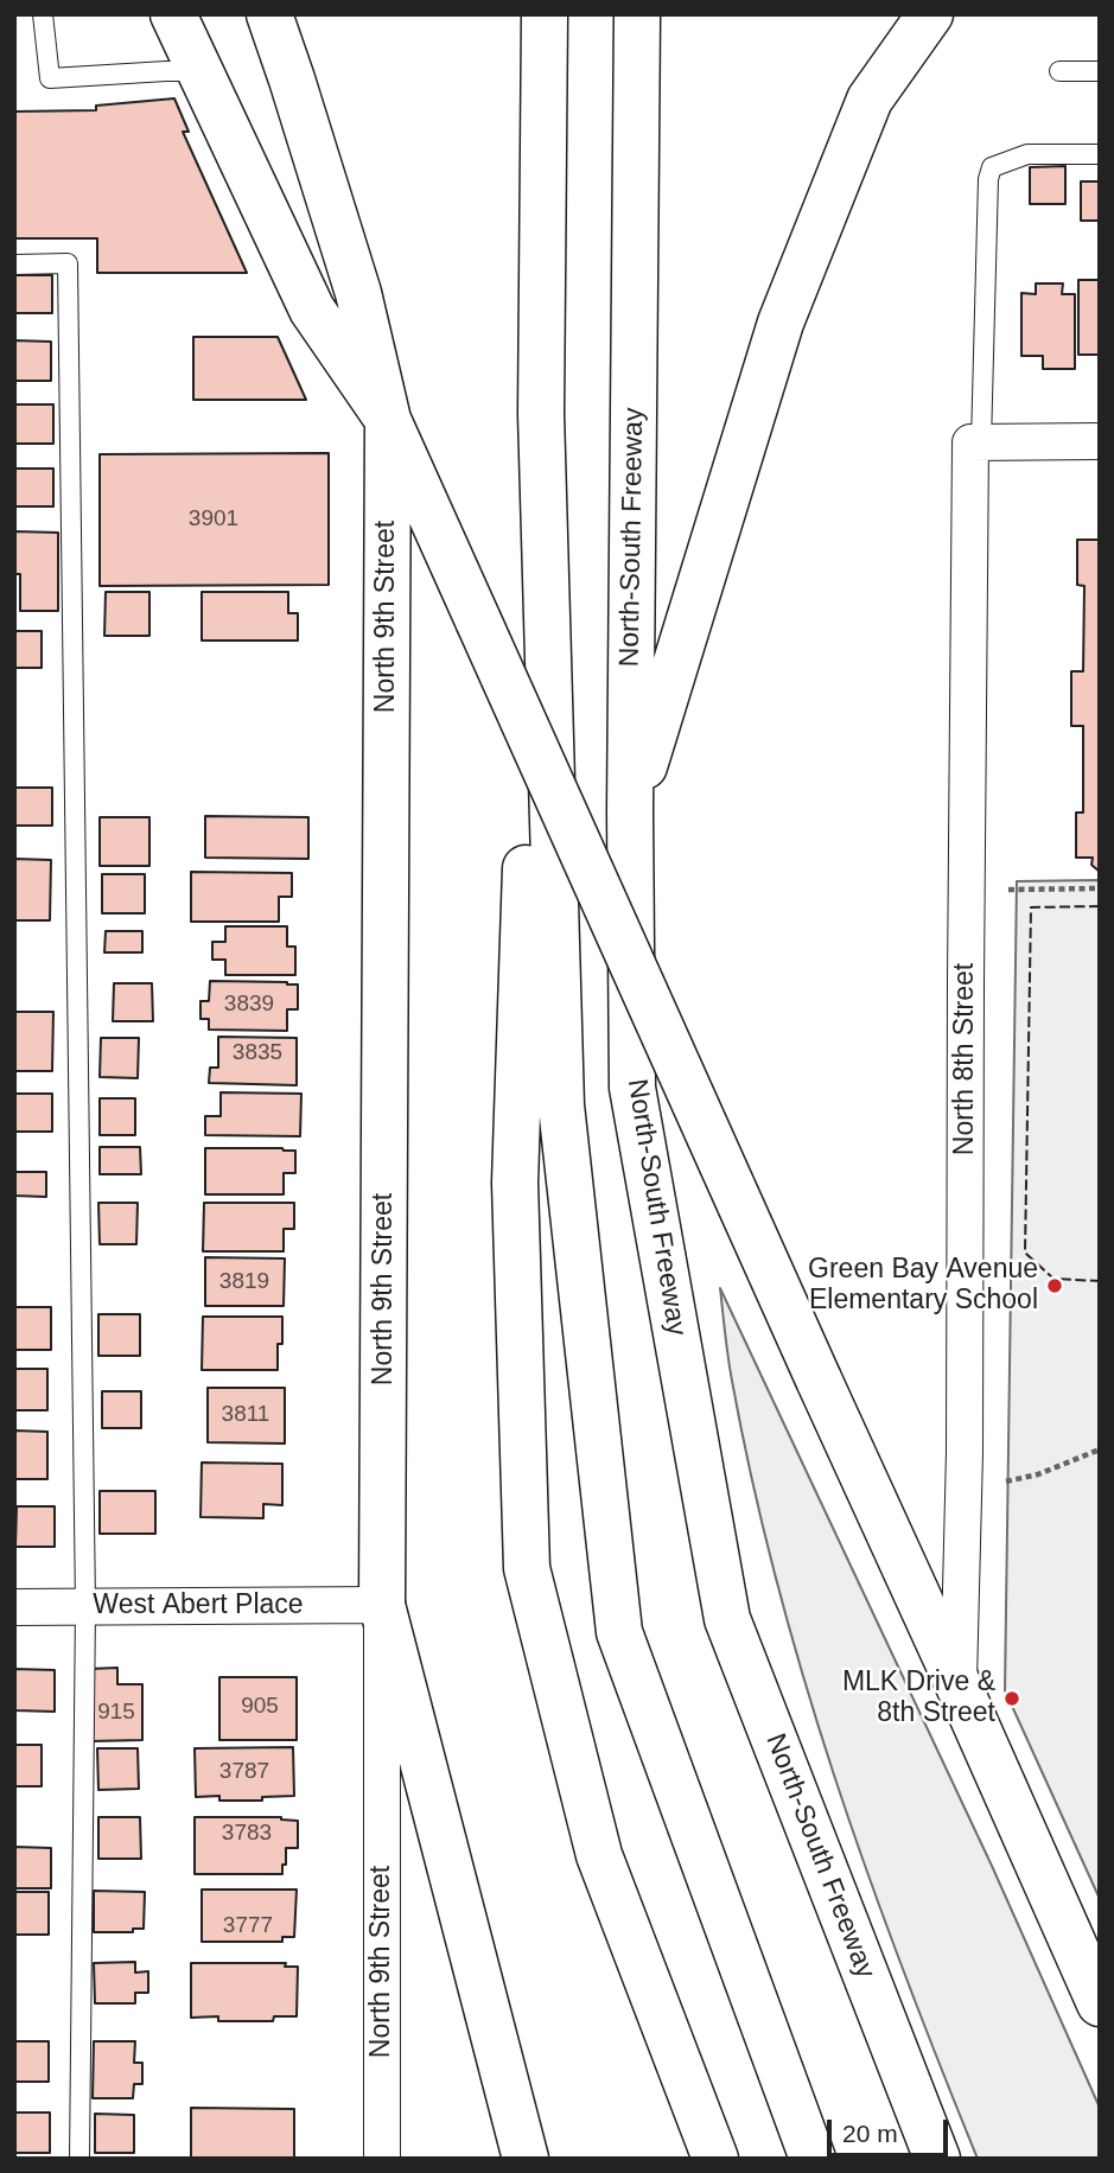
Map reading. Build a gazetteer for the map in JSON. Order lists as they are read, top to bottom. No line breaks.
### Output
{"streets":{"main road":["North-South Freeway","North 9th Street"],"street":["North 8th Street","West Abert Place"]},"crossings":[["North 9th Street","West Abert Place"]],"places":["Green Bay Avenue Elementary School","MLK Drive & 8th Street"],"house_numbers":["3901","3839","3835","3819","3811","905","915","3787","3783","3777"],"scale_bar":"20 m"}
